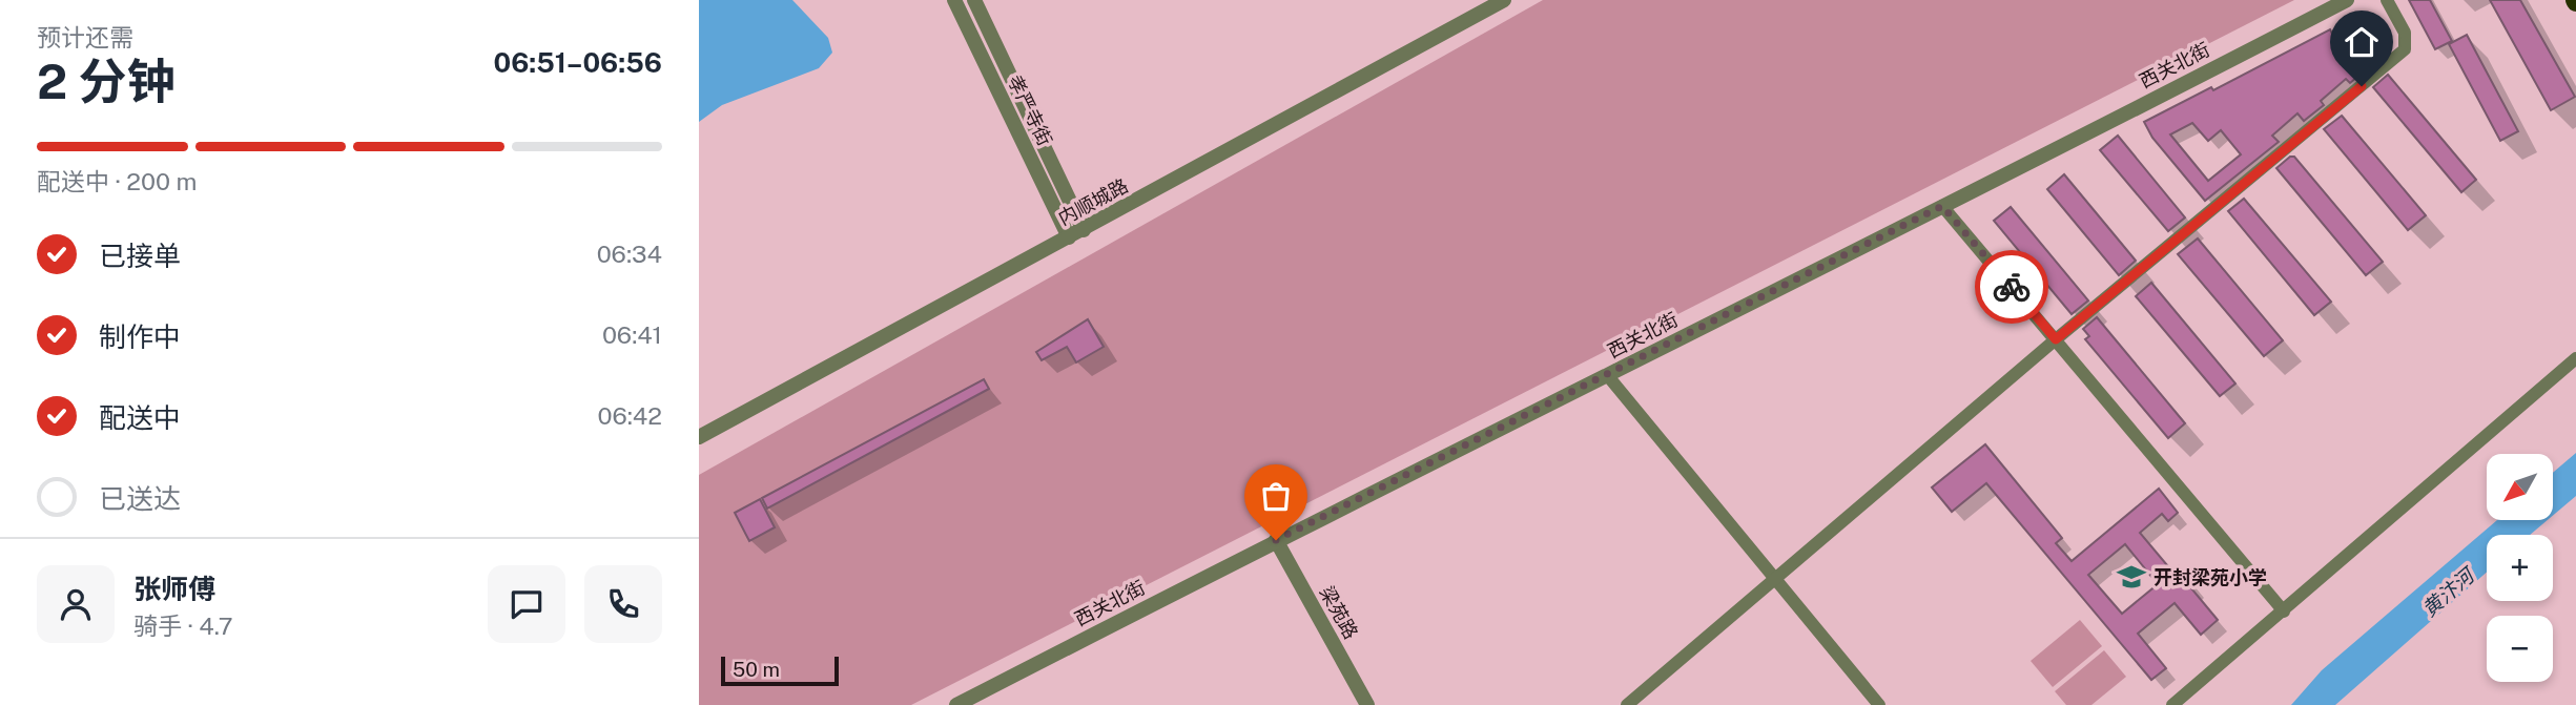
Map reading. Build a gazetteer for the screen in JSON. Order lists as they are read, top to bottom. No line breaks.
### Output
{"streets":{"street":["西关北街","孝严寺街","内顺城路","梁苑路"]},"crossings":[["西关北街","梁苑路"],["孝严寺街","内顺城路"]],"water":["黄汴河"],"places":{"school or university":["开封梁苑小学"]},"scale_bar":"50 m","north":"bottom left","page":{"heading":["2 分钟","预计还需","06:51–06:56"],"panel":["张师傅","骑手 · 4.7"],"bar":"配送中 · 200 m","list":[["已接单","06:34"],["制作中","06:41"],["配送中","06:42"],"已送达"],"map_buttons":["+","−"],"scale":"50 m"}}
